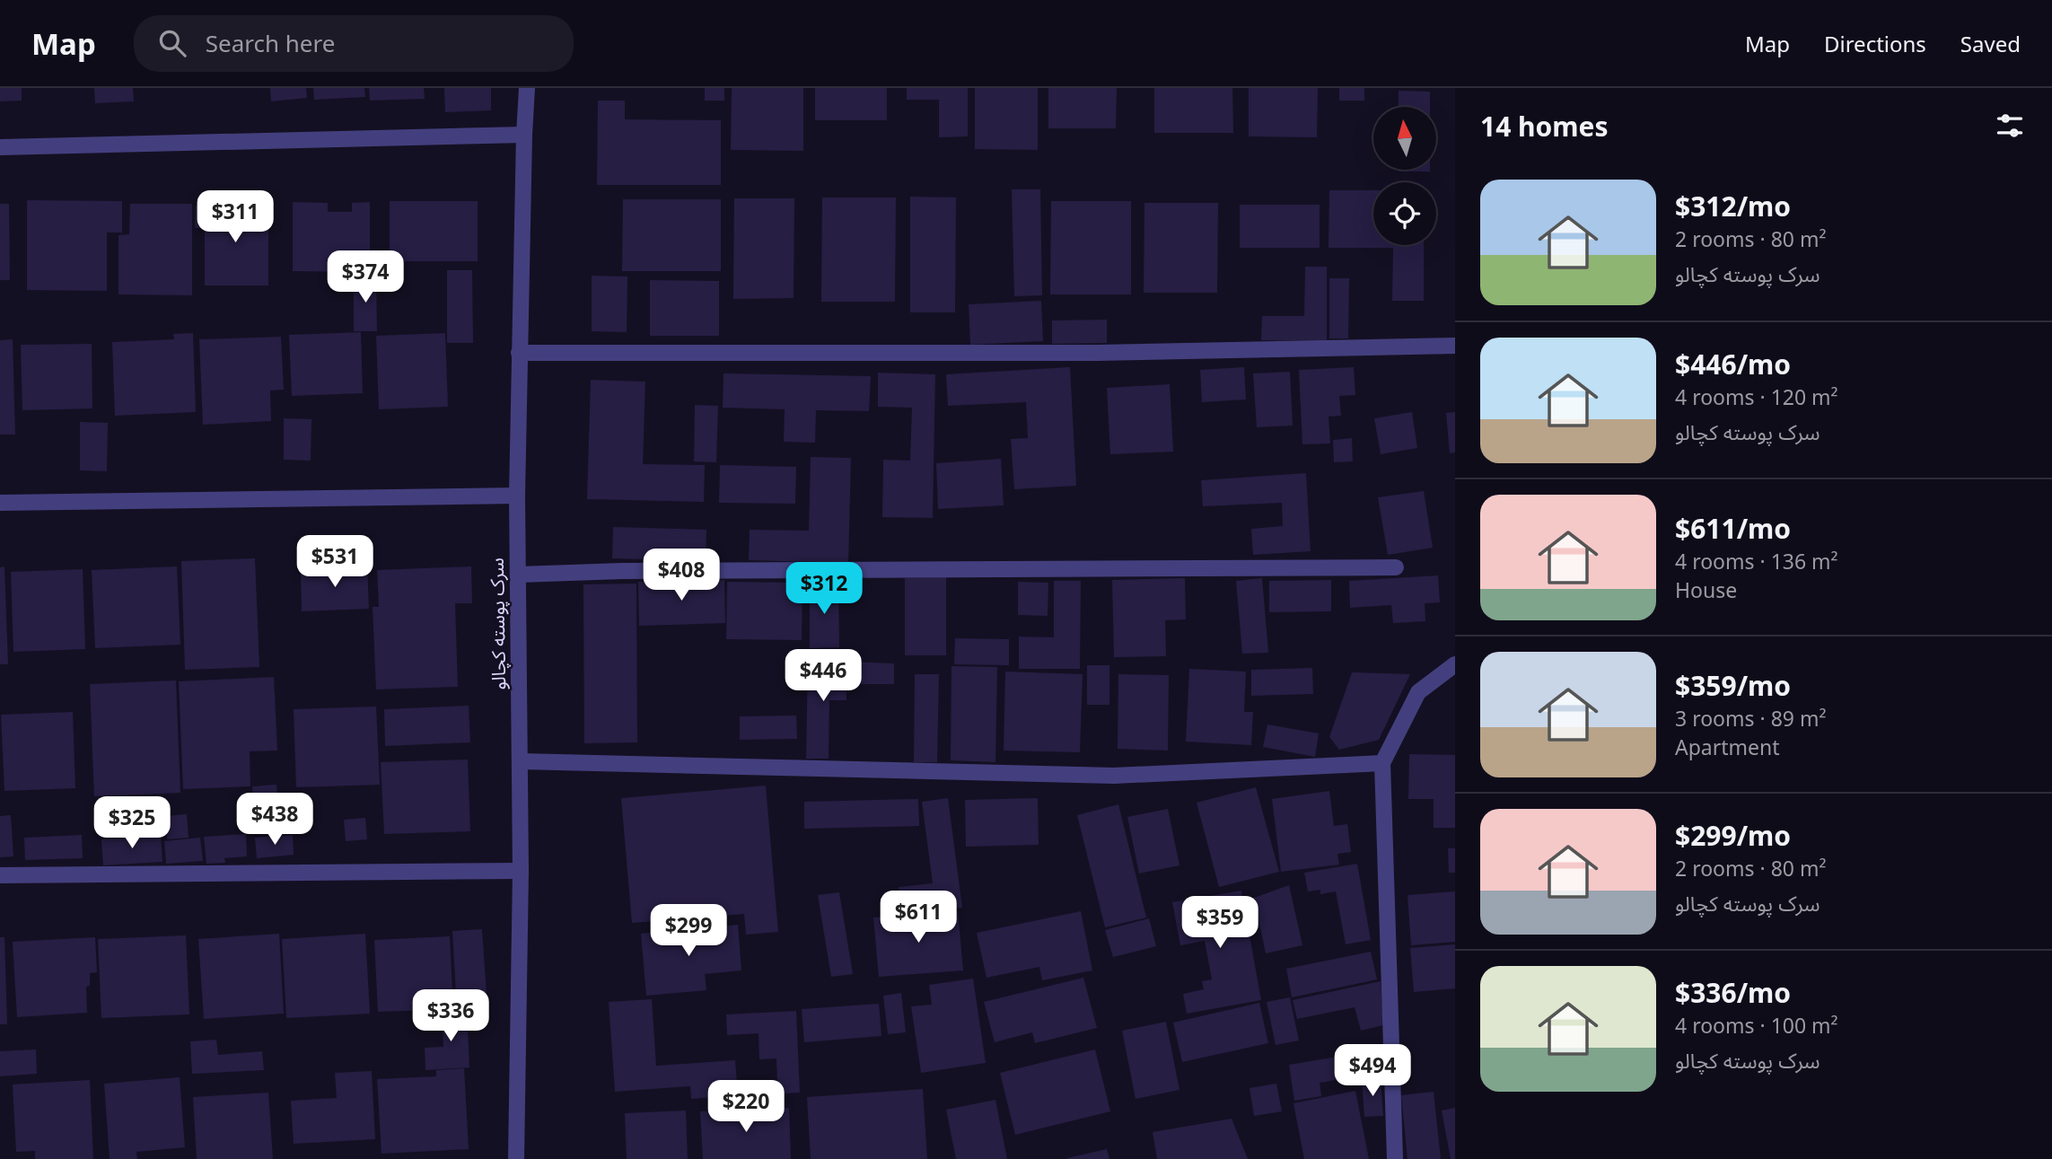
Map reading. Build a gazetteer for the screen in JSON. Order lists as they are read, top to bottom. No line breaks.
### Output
{"streets":{"street":["سرک پوسته کچالو"]},"north":"top","page":{"header":"Map","search":"Search here","nav":["Map","Directions","Saved"],"heading":"14 homes","list":[{"name":"$312/mo","note":"2 rooms · 80 m² · سرک پوسته کچالو"},{"name":"$446/mo","note":"4 rooms · 120 m² · سرک پوسته کچالو"},{"name":"$611/mo","note":"4 rooms · 136 m² · House"},{"name":"$359/mo","note":"3 rooms · 89 m² · Apartment"},{"name":"$299/mo","note":"2 rooms · 80 m² · سرک پوسته کچالو"},{"name":"$336/mo","note":"4 rooms · 100 m² · سرک پوسته کچالو"}],"price":["$311","$374","$531","$408","$312","$446","$438","$325","$611","$359","$299","$336","$494","$220"]}}
